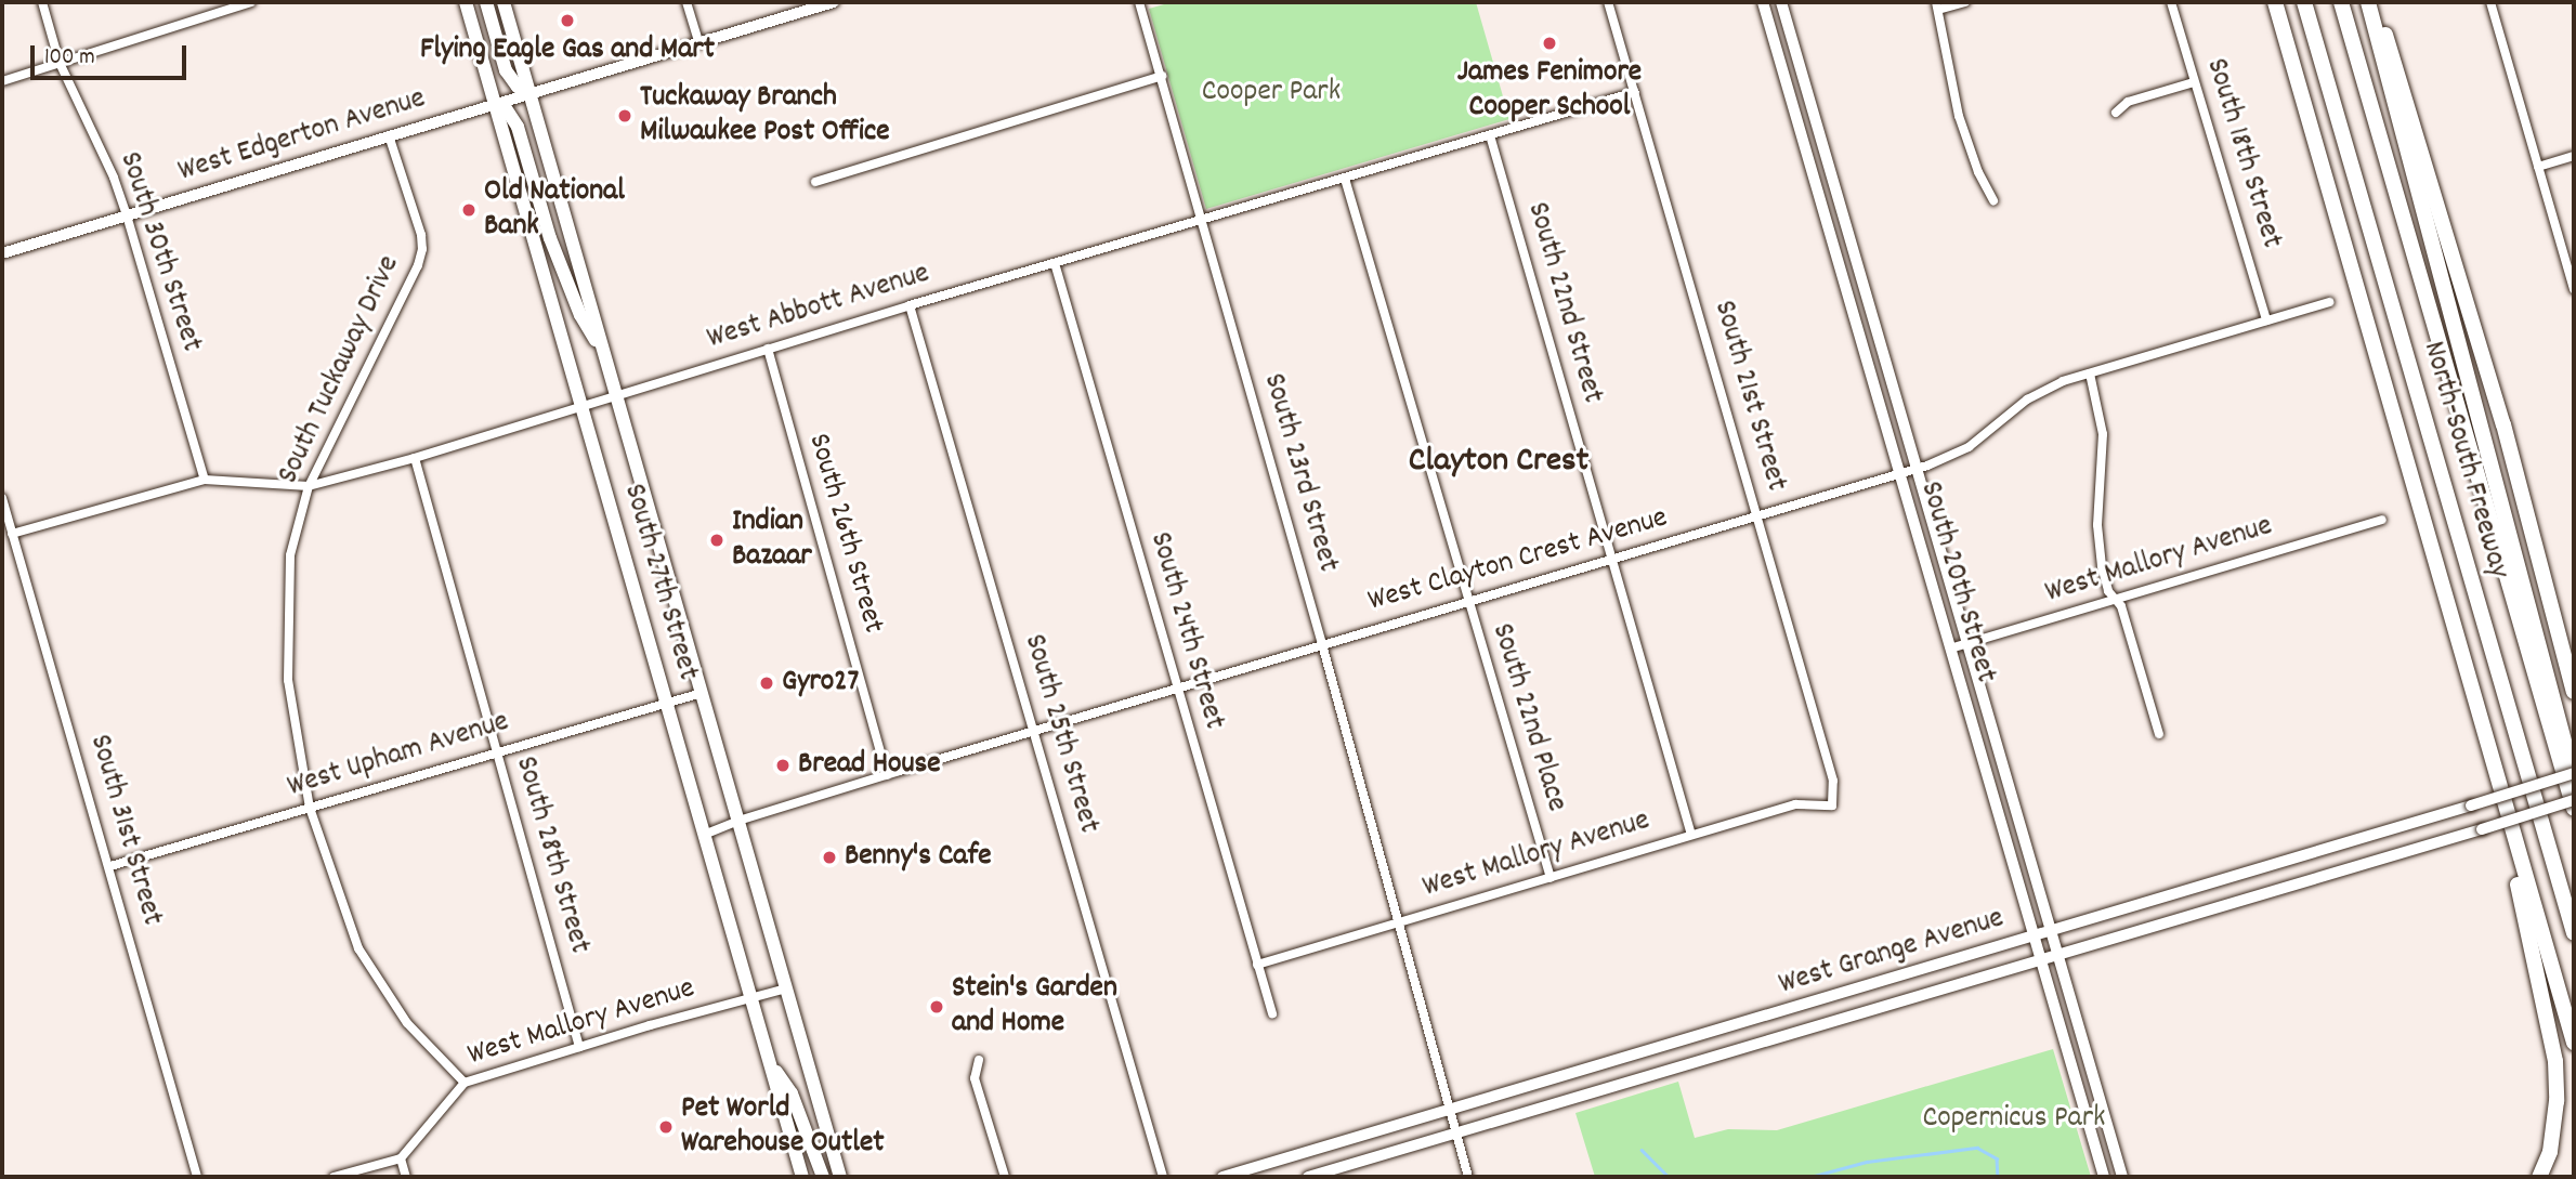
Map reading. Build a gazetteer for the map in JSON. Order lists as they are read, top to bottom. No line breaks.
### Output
{"streets":{"highway":["North-South Freeway"],"main road":["South 27th Street"],"street":["West Edgerton Avenue","South 18th Street","South 30th Street","South 22nd Street","West Abbott Avenue","South Tuckaway Drive","South 21st Street","South 23rd Street","South 26th Street","West Clayton Crest Avenue","West Mallory Avenue","South 20th Street","South 24th Street","South 22nd Place","South 25th Street","West Upham Avenue","South 31st Street","South 28th Street","West Grange Avenue"]},"crossings":[["West Edgerton Avenue","South 30th Street"],["West Edgerton Avenue","South Tuckaway Drive"],["West Edgerton Avenue","South 27th Street"],["South 18th Street","West Clayton Crest Avenue"],["South 30th Street","West Abbott Avenue"],["South 22nd Street","West Abbott Avenue"],["South 22nd Street","West Clayton Crest Avenue"],["South 22nd Street","West Mallory Avenue"],["West Abbott Avenue","South Tuckaway Drive"],["West Abbott Avenue","South 21st Street"],["West Abbott Avenue","South 23rd Street"],["West Abbott Avenue","South 26th Street"],["West Abbott Avenue","South 27th Street"],["West Abbott Avenue","South 24th Street"],["West Abbott Avenue","South 22nd Place"],["West Abbott Avenue","South 25th Street"],["West Abbott Avenue","South 31st Street"],["West Abbott Avenue","South 28th Street"],["South Tuckaway Drive","West Mallory Avenue"],["South Tuckaway Drive","West Upham Avenue"],["South 21st Street","West Clayton Crest Avenue"],["South 21st Street","West Mallory Avenue"],["South 23rd Street","West Clayton Crest Avenue"],["South 23rd Street","West Mallory Avenue"],["South 23rd Street","West Grange Avenue"],["South 26th Street","West Clayton Crest Avenue"],["West Clayton Crest Avenue","South 27th Street"],["West Clayton Crest Avenue","South 20th Street"],["West Clayton Crest Avenue","South 24th Street"],["West Clayton Crest Avenue","South 22nd Place"],["West Clayton Crest Avenue","South 25th Street"],["West Mallory Avenue","South 27th Street"],["West Mallory Avenue","South 20th Street"],["West Mallory Avenue","South 24th Street"],["West Mallory Avenue","South 22nd Place"],["West Mallory Avenue","South 28th Street"],["South 27th Street","West Upham Avenue"],["South 20th Street","West Grange Avenue"],["West Upham Avenue","South 31st Street"],["West Upham Avenue","South 28th Street"]],"districts":["Clayton Crest"],"parks":["Cooper Park","Copernicus Park"],"places":["Flying Eagle Gas and Mart","James Fenimore Cooper School","Tuckaway Branch Milwaukee Post Office","Old National Bank","Indian Bazaar","Gyro27","Bread House","Benny's Cafe","Stein's Garden and Home","Pet World Warehouse Outlet"],"scale_bar":"100 m"}
